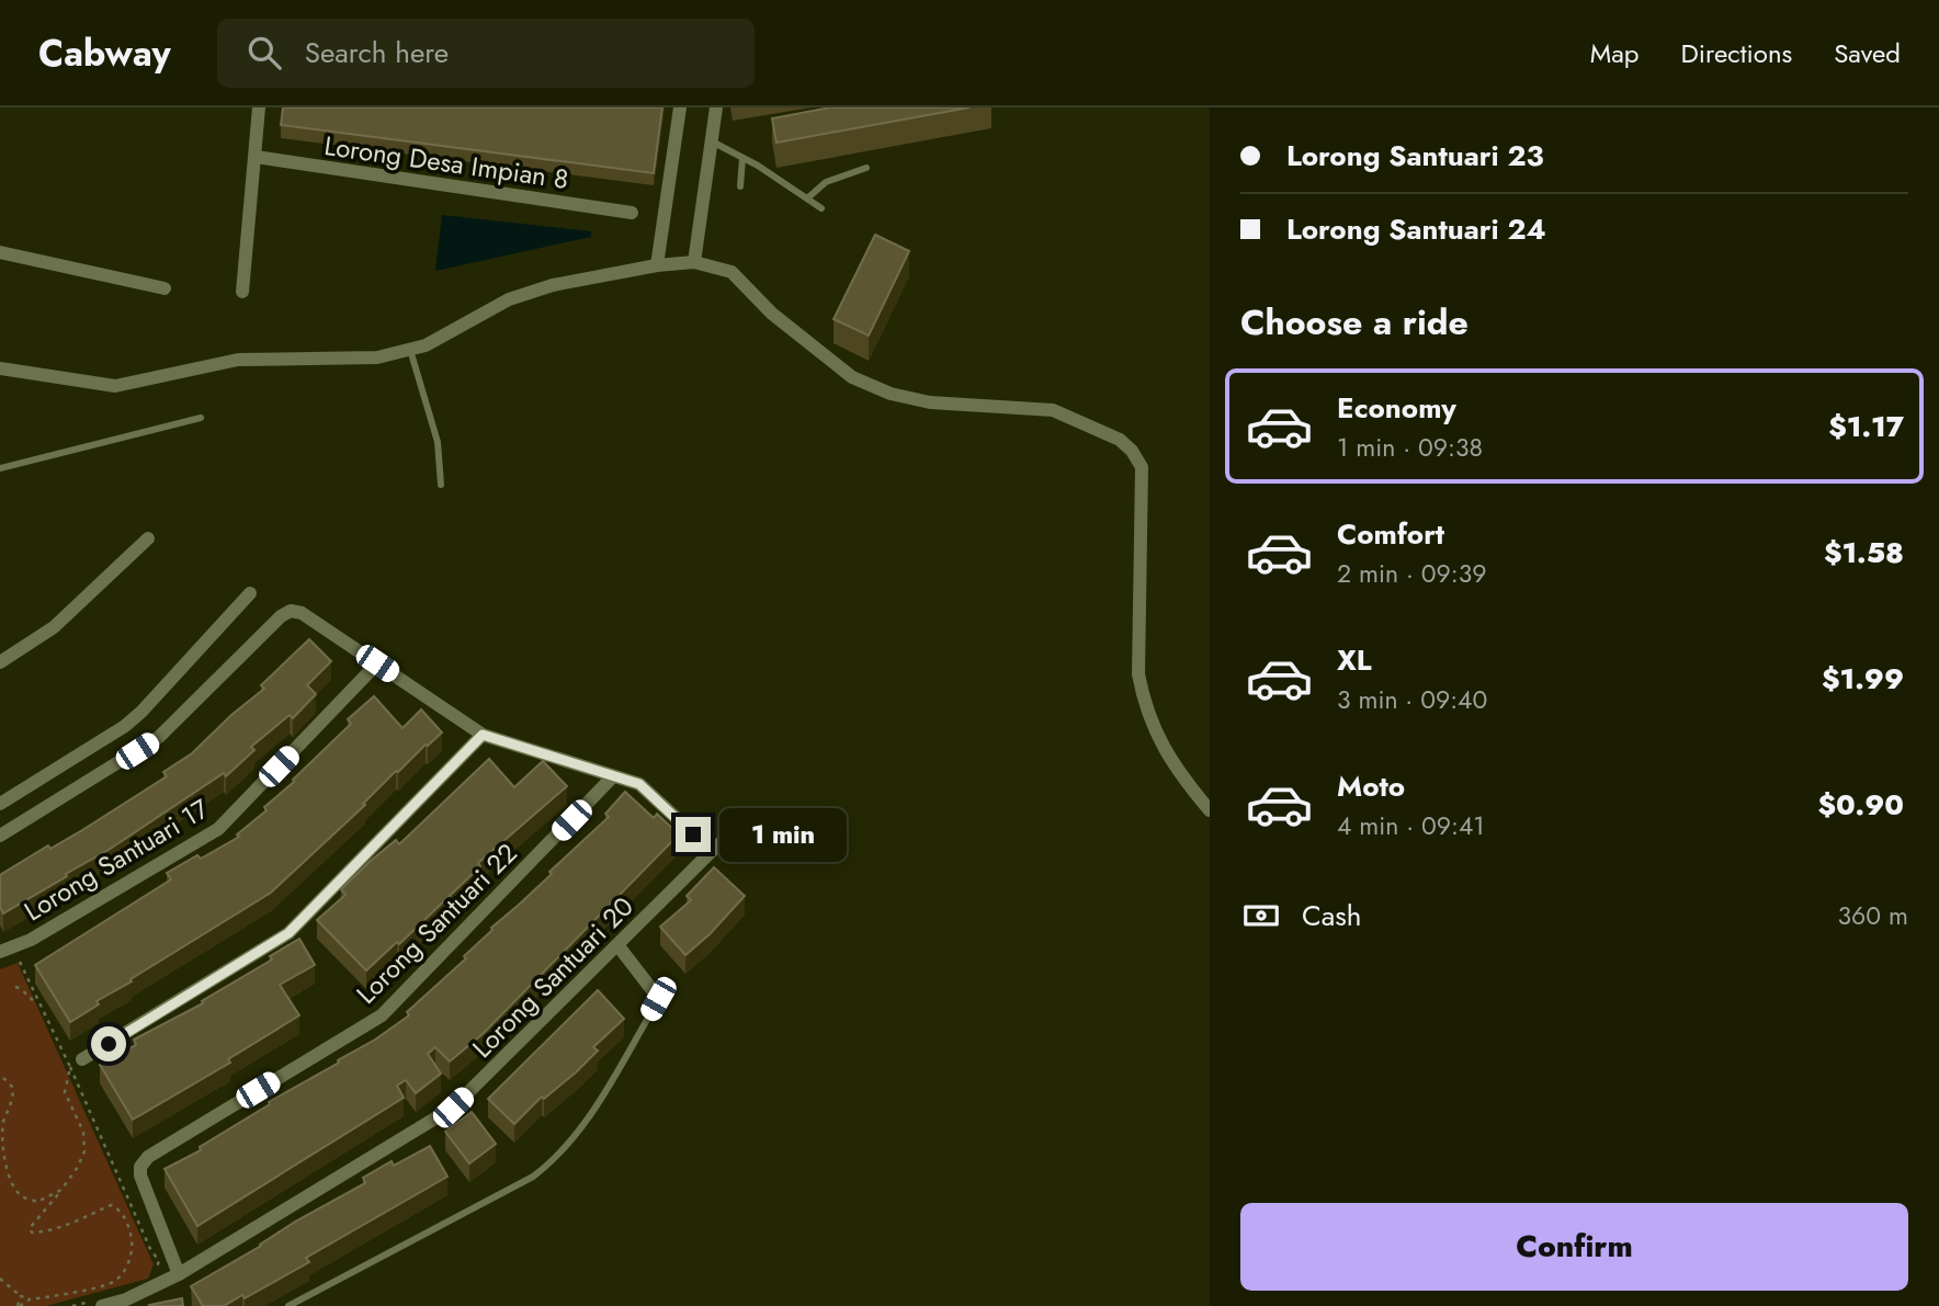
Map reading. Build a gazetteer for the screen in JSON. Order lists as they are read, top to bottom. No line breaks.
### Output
{"streets":{"street":["Lorong Desa Impian 8","Lorong Santuari 17","Lorong Santuari 22","Lorong Santuari 20"]},"crossings":[["Lorong Santuari 22","Lorong Santuari 20"]],"page":{"header":"Cabway","search":"Search here","nav":["Map","Directions","Saved"],"banner":["Lorong Santuari 23","Lorong Santuari 24"],"heading":"Choose a ride","list":[{"name":"Economy","note":"1 min · 09:38","value":"$1.17"},{"name":"Comfort","note":"2 min · 09:39","value":"$1.58"},{"name":"XL","note":"3 min · 09:40","value":"$1.99"},{"name":"Moto","note":"4 min · 09:41","value":"$0.90"}],"bubble":"1 min","pay":["Cash","360 m"],"buttons":"Confirm"}}
